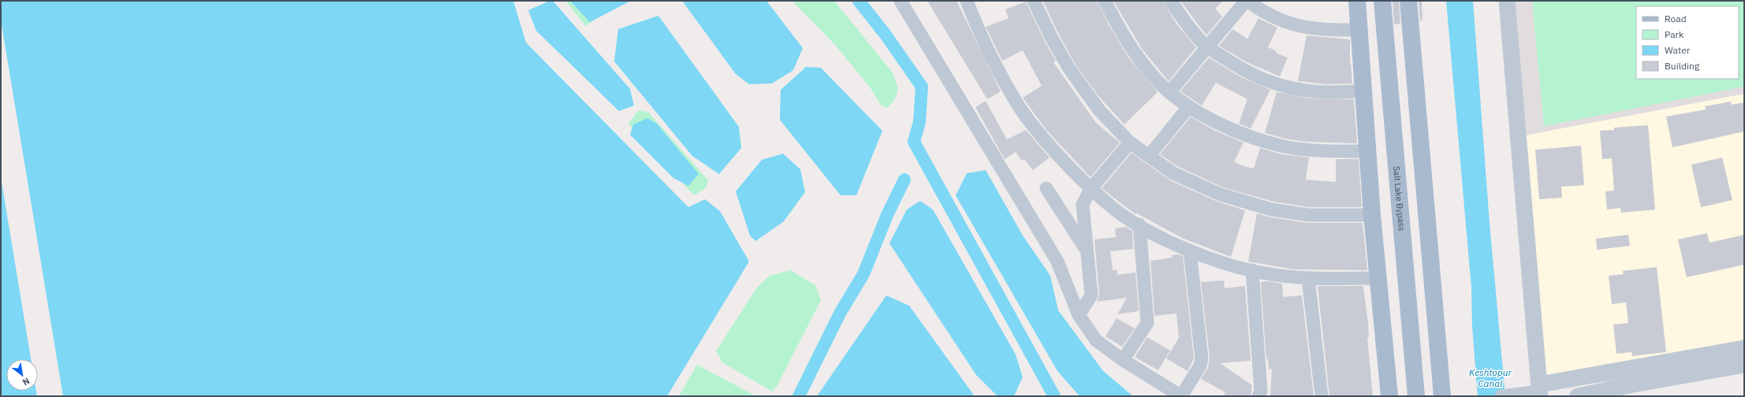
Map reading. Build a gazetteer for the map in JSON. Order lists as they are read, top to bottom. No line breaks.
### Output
{"streets":{"main road":["Salt Lake Bypass"]},"water":["Keshtopur Canal"],"legend":["Road","Park","Water","Building"],"north":"bottom right"}
